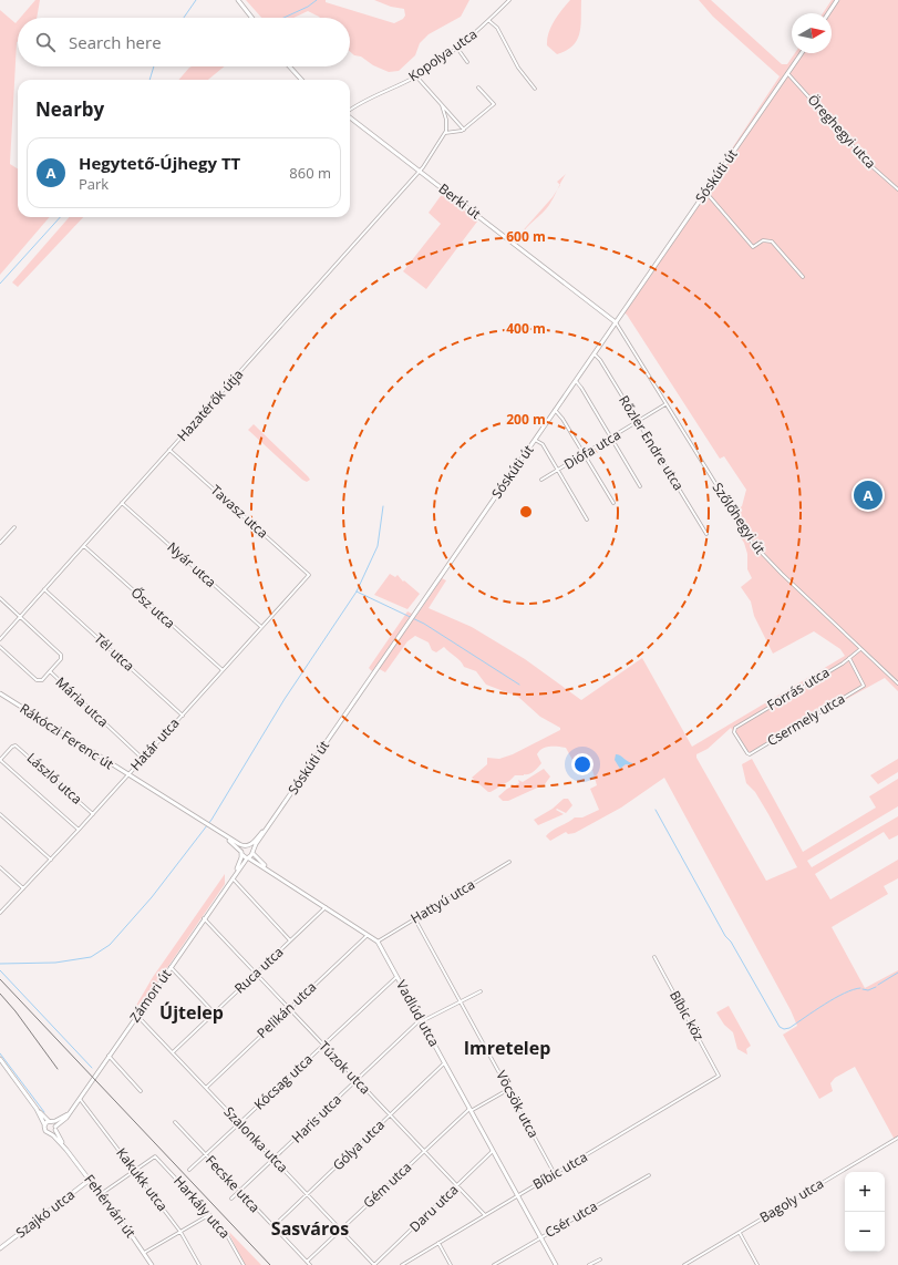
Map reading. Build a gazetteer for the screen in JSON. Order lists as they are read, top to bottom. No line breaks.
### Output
{"streets":{"main road":["Sóskúti út","Berki út","Rákóczi Ferenc út","Zámori út","Vadlúd utca","Fehérvári út","Szajkó utca"],"street":["Kopolya utca","Öreghegyi utca","Hazatérők útja","Rőzler Endre utca","Diófa utca","Tavasz utca","Szőlőhegyi út","Nyár utca","Ősz utca","Tél utca","Forrás utca","Mária utca","Csermely utca","Határ utca","László utca","Hattyú utca","Ruca utca","Pelikán utca","Bíbic köz","Túzok utca","Kócsag utca","Vöcsök utca","Haris utca","Szalonka utca","Gólya utca","Bíbic utca","Kakukk utca","Fecske utca","Gém utca","Bagoly utca","Harkály utca","Daru utca","Csér utca"]},"crossings":[["Öreghegyi utca","Sóskúti út"],["Sóskúti út","Berki út"],["Sóskúti út","Rőzler Endre utca"],["Sóskúti út","Szőlőhegyi út"],["Sóskúti út","Zámori út"],["Sóskúti út","Vadlúd utca"],["Berki út","Hazatérők útja"],["Berki út","Szőlőhegyi út"],["Hazatérők útja","Tavasz utca"],["Hazatérők útja","Nyár utca"],["Hazatérők útja","Ősz utca"],["Hazatérők útja","Tél utca"],["Rőzler Endre utca","Diófa utca"],["Diófa utca","Szőlőhegyi út"],["Tavasz utca","Határ utca"],["Szőlőhegyi út","Forrás utca"],["Nyár utca","Határ utca"],["Ősz utca","Határ utca"],["Tél utca","Határ utca"],["Forrás utca","Csermely utca"],["Mária utca","Határ utca"],["Rákóczi Ferenc út","Határ utca"],["Rákóczi Ferenc út","Vadlúd utca"],["Határ utca","László utca"],["Hattyú utca","Vadlúd utca"],["Hattyú utca","Vöcsök utca"],["Ruca utca","Vadlúd utca"],["Ruca utca","Túzok utca"],["Ruca utca","Szalonka utca"],["Zámori út","Vadlúd utca"],["Zámori út","Túzok utca"],["Zámori út","Szalonka utca"],["Zámori út","Kakukk utca"],["Zámori út","Fehérvári út"],["Pelikán utca","Vadlúd utca"],["Pelikán utca","Túzok utca"],["Pelikán utca","Szalonka utca"],["Vadlúd utca","Kócsag utca"],["Vadlúd utca","Haris utca"],["Vadlúd utca","Gólya utca"],["Vadlúd utca","Bíbic utca"],["Vadlúd utca","Gém utca"],["Vadlúd utca","Daru utca"],["Vadlúd utca","Csér utca"],["Bíbic köz","Bíbic utca"],["Túzok utca","Kócsag utca"],["Túzok utca","Haris utca"],["Túzok utca","Gólya utca"],["Túzok utca","Bíbic utca"],["Túzok utca","Gém utca"],["Túzok utca","Daru utca"],["Kócsag utca","Szalonka utca"],["Kócsag utca","Fecske utca"],["Vöcsök utca","Haris utca"],["Vöcsök utca","Bíbic utca"],["Vöcsök utca","Gém utca"],["Haris utca","Szalonka utca"],["Haris utca","Fecske utca"],["Szalonka utca","Gólya utca"],["Szalonka utca","Gém utca"],["Szalonka utca","Daru utca"],["Gólya utca","Fecske utca"],["Kakukk utca","Harkály utca"],["Fecske utca","Gém utca"],["Fehérvári út","Szajkó utca"]],"districts":["Újtelep","Imretelep","Sasváros"],"north":"right","page":{"search":"Search here","heading":"Nearby","list":[{"mark":"A","name":"Hegytető-Újhegy TT","note":"Park","value":"860 m"}],"pins":"A","map_buttons":["+","−"]},"rings":["600 m","400 m","200 m"]}
